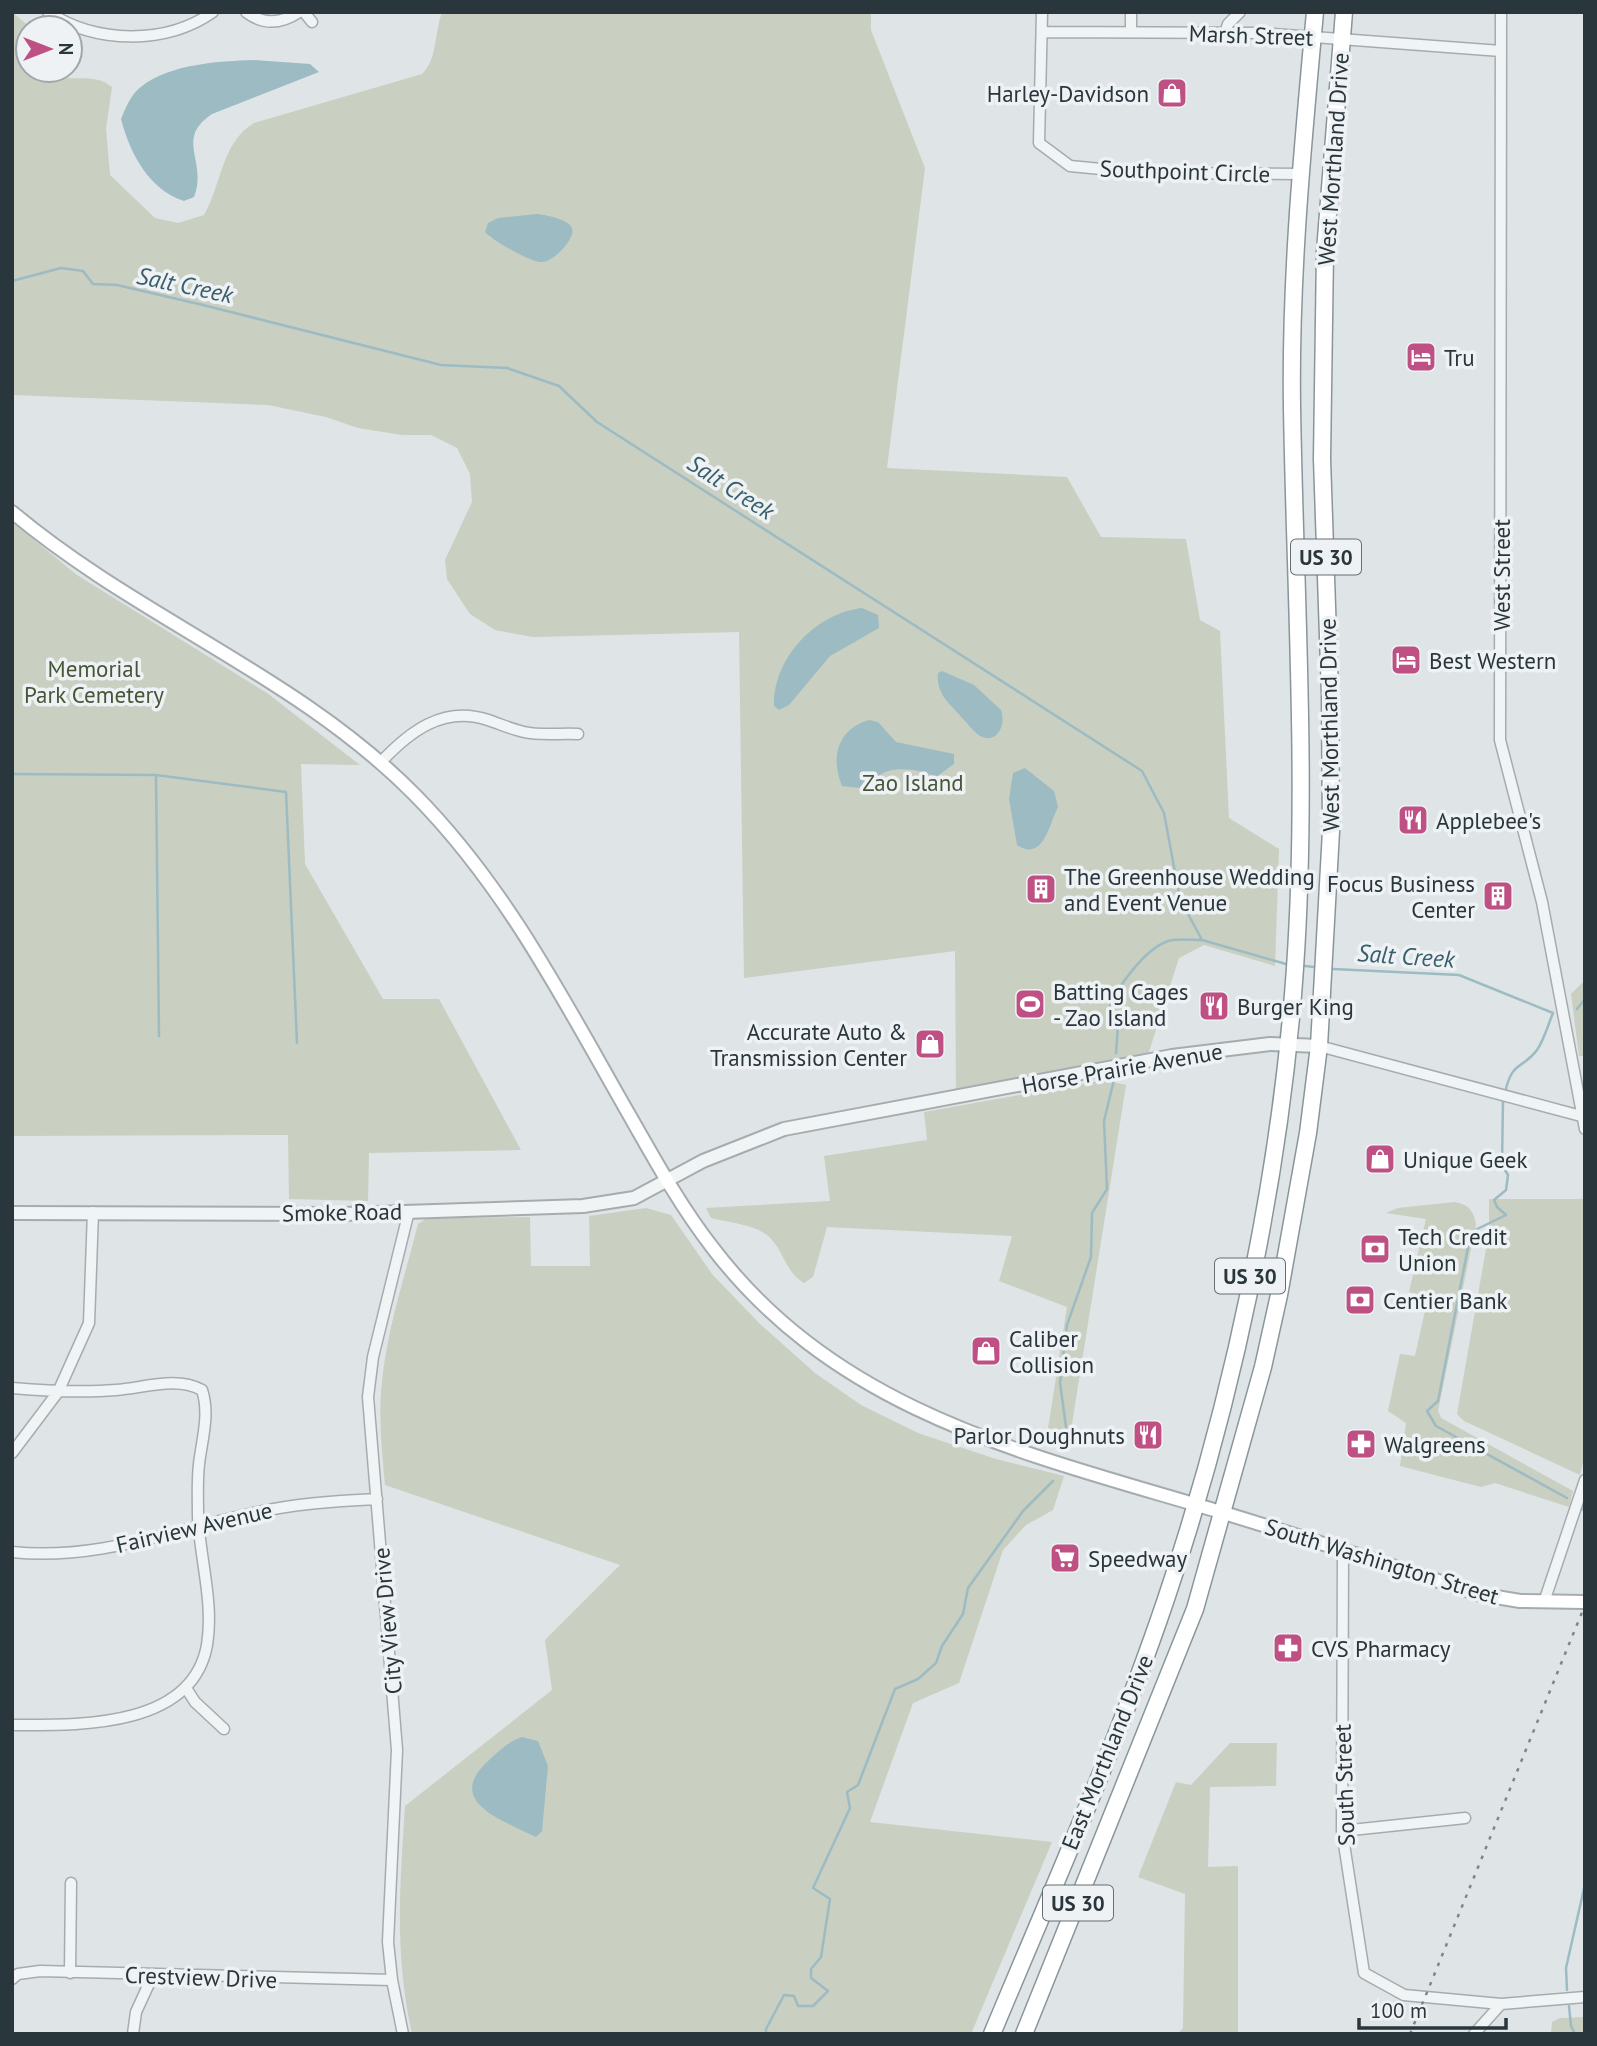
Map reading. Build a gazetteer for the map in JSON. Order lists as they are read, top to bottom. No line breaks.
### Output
{"streets":{"highway":["West Morthland Drive","US 30","East Morthland Drive"],"main road":["South Washington Street"],"street":["Marsh Street","Southpoint Circle","West Street","Horse Prairie Avenue","Smoke Road","Fairview Avenue","City View Drive","South Street","Crestview Drive"]},"crossings":[["Marsh Street","West Morthland Drive"],["Marsh Street","Southpoint Circle"],["Marsh Street","West Street"],["West Morthland Drive","Southpoint Circle"],["West Morthland Drive","Horse Prairie Avenue"],["West Morthland Drive","South Washington Street"],["West Morthland Drive","East Morthland Drive"],["West Street","Horse Prairie Avenue"],["Horse Prairie Avenue","Smoke Road"],["Horse Prairie Avenue","South Washington Street"],["Smoke Road","South Washington Street"],["Smoke Road","City View Drive"],["Fairview Avenue","City View Drive"],["South Washington Street","East Morthland Drive"],["South Washington Street","South Street"],["City View Drive","Crestview Drive"]],"water":["Salt Creek"],"parks":["Memorial Park Cemetery","Zao Island"],"places":{"shop":["Harley-Davidson","Accurate Auto & Transmission Center","Unique Geek","Caliber Collision"],"hotel":["Tru","Best Western"],"restaurant":["Applebee's","Burger King","Parlor Doughnuts"],"building":["The Greenhouse Wedding and Event Venue","Focus Business Center"],"sports":["Batting Cages - Zao Island"],"bank":["Tech Credit Union","Centier Bank"],"pharmacy":["Walgreens","CVS Pharmacy"],"supermarket":["Speedway"]},"scale_bar":"100 m","north":"right"}
